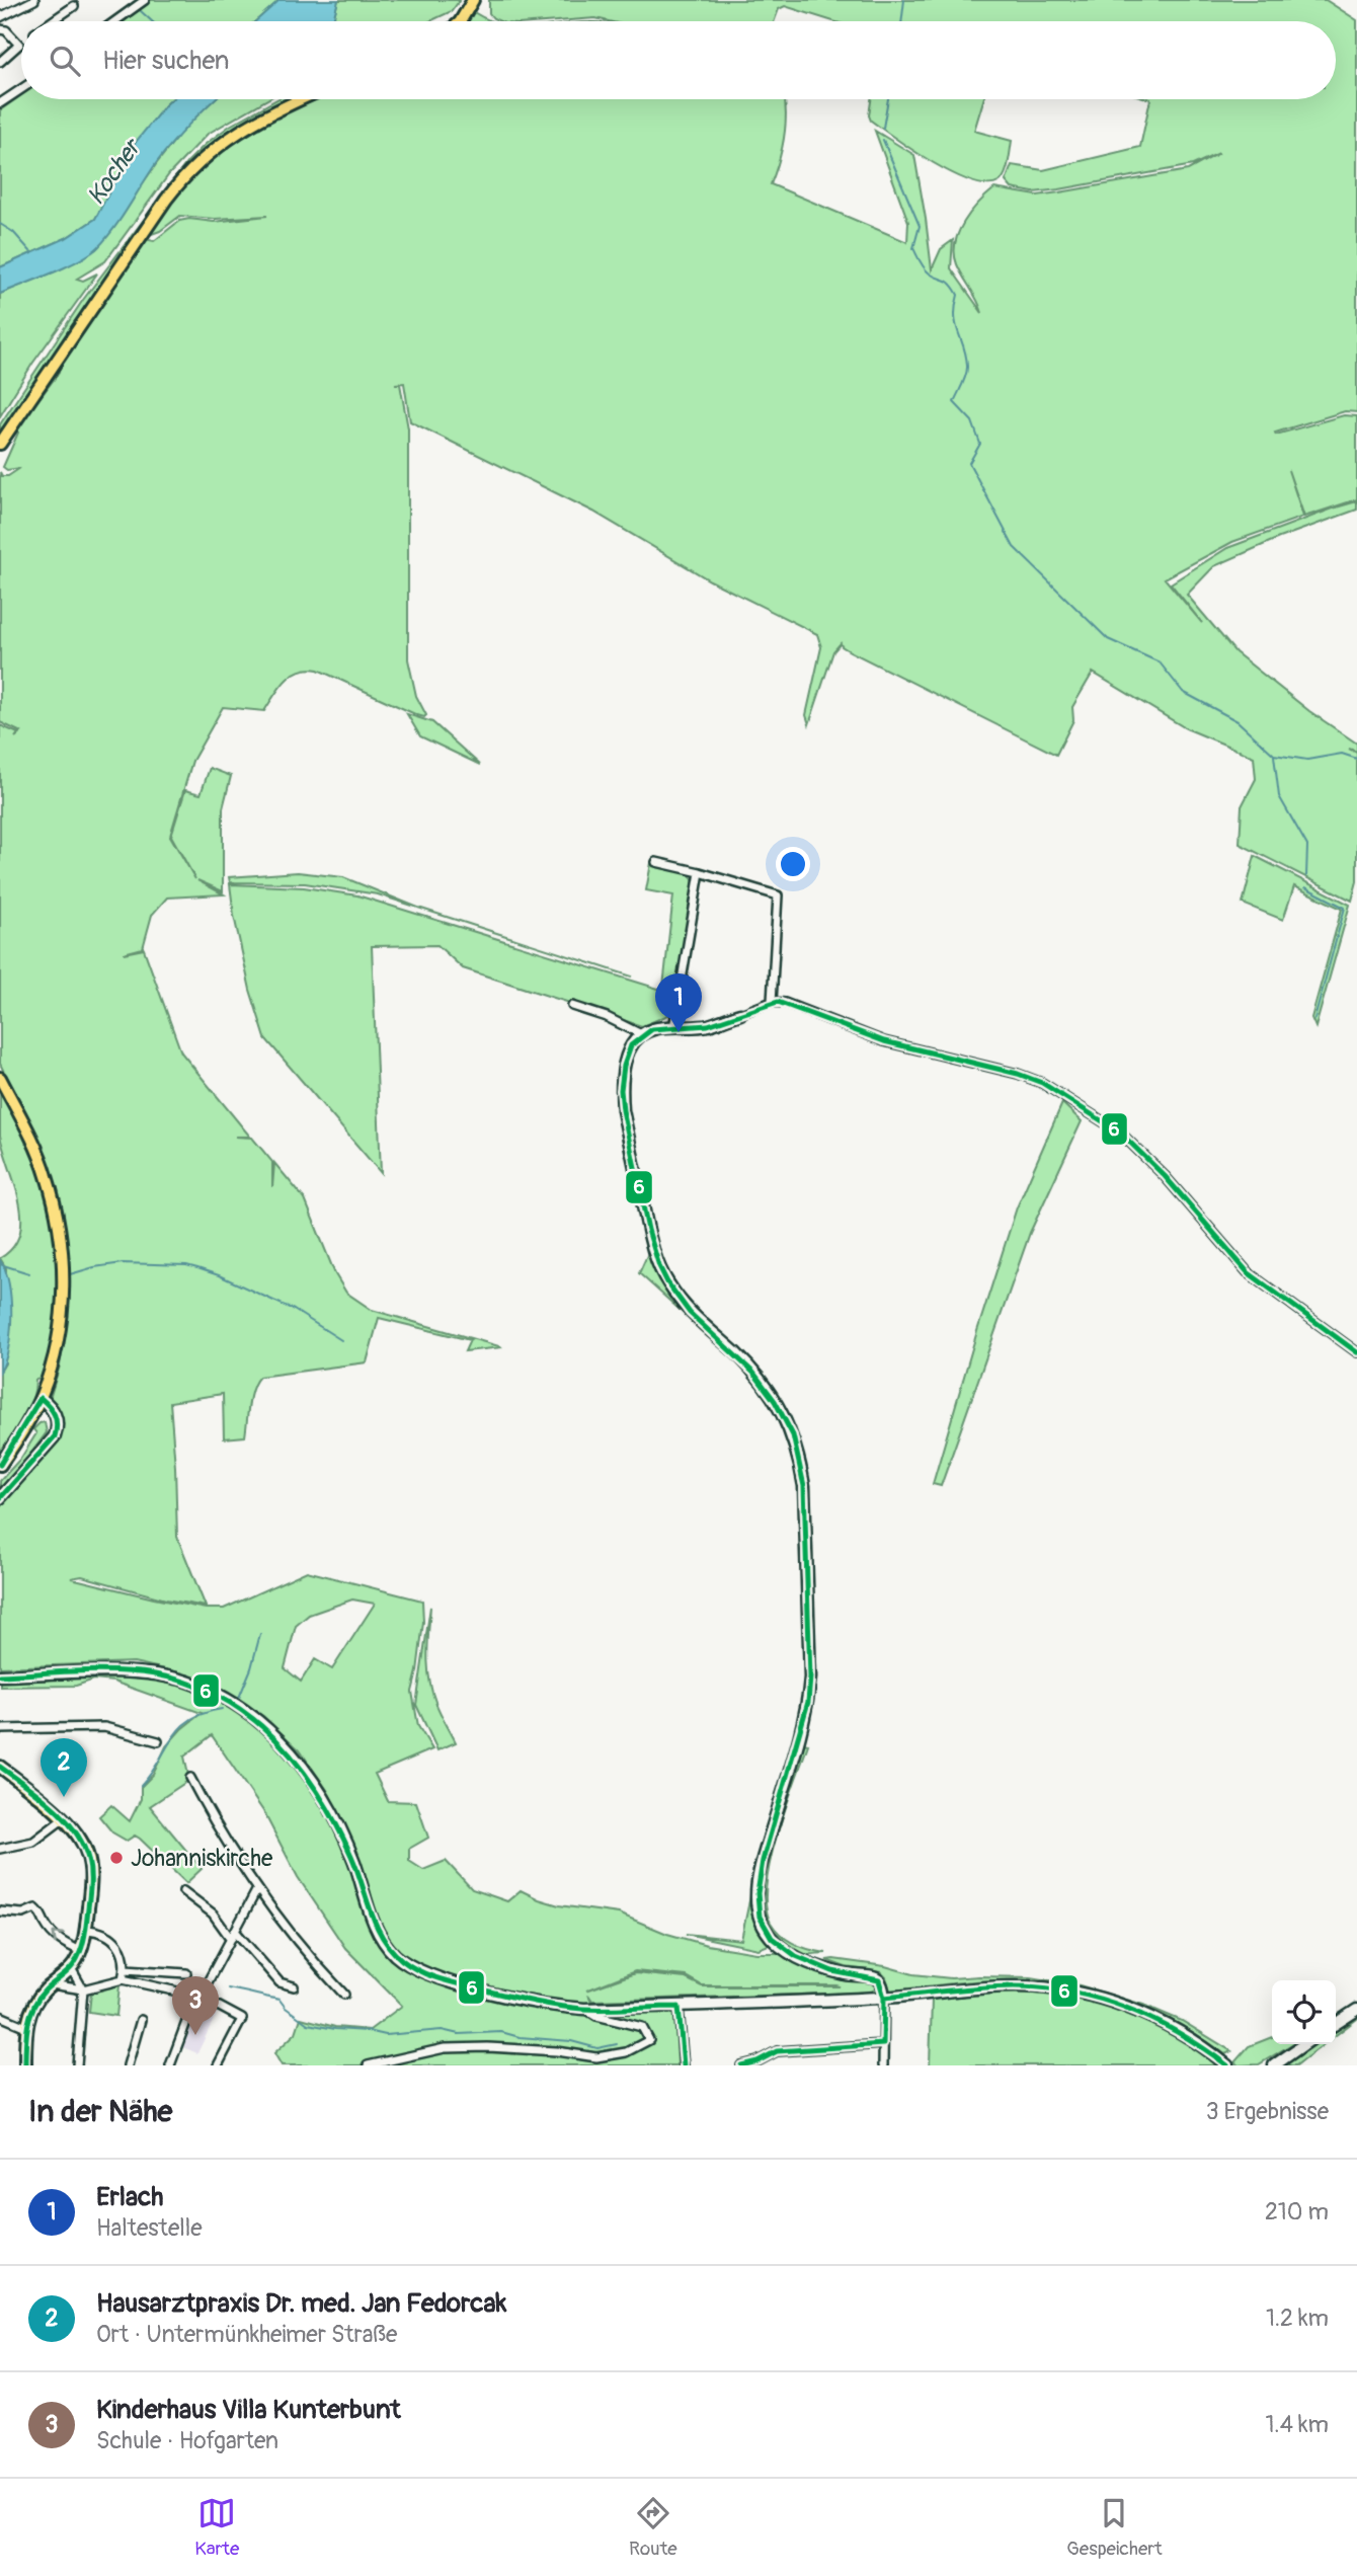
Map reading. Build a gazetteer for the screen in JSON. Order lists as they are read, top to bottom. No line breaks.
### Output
{"water":["Kocher"],"places":["Johanniskirche"],"lines":["transit line 6"],"page":{"search":"Hier suchen","pins":["1","2","3"],"heading":["In der Nähe","3 Ergebnisse"],"list":[{"mark":"1","name":"Erlach","note":"Haltestelle","value":"210 m"},{"mark":"2","name":"Hausarztpraxis Dr. med. Jan Fedorcak","note":"Ort · Untermünkheimer Straße","value":"1.2 km"},{"mark":"3","name":"Kinderhaus Villa Kunterbunt","note":"Schule · Hofgarten","value":"1.4 km"}],"nav":["Karte","Route","Gespeichert"]}}
